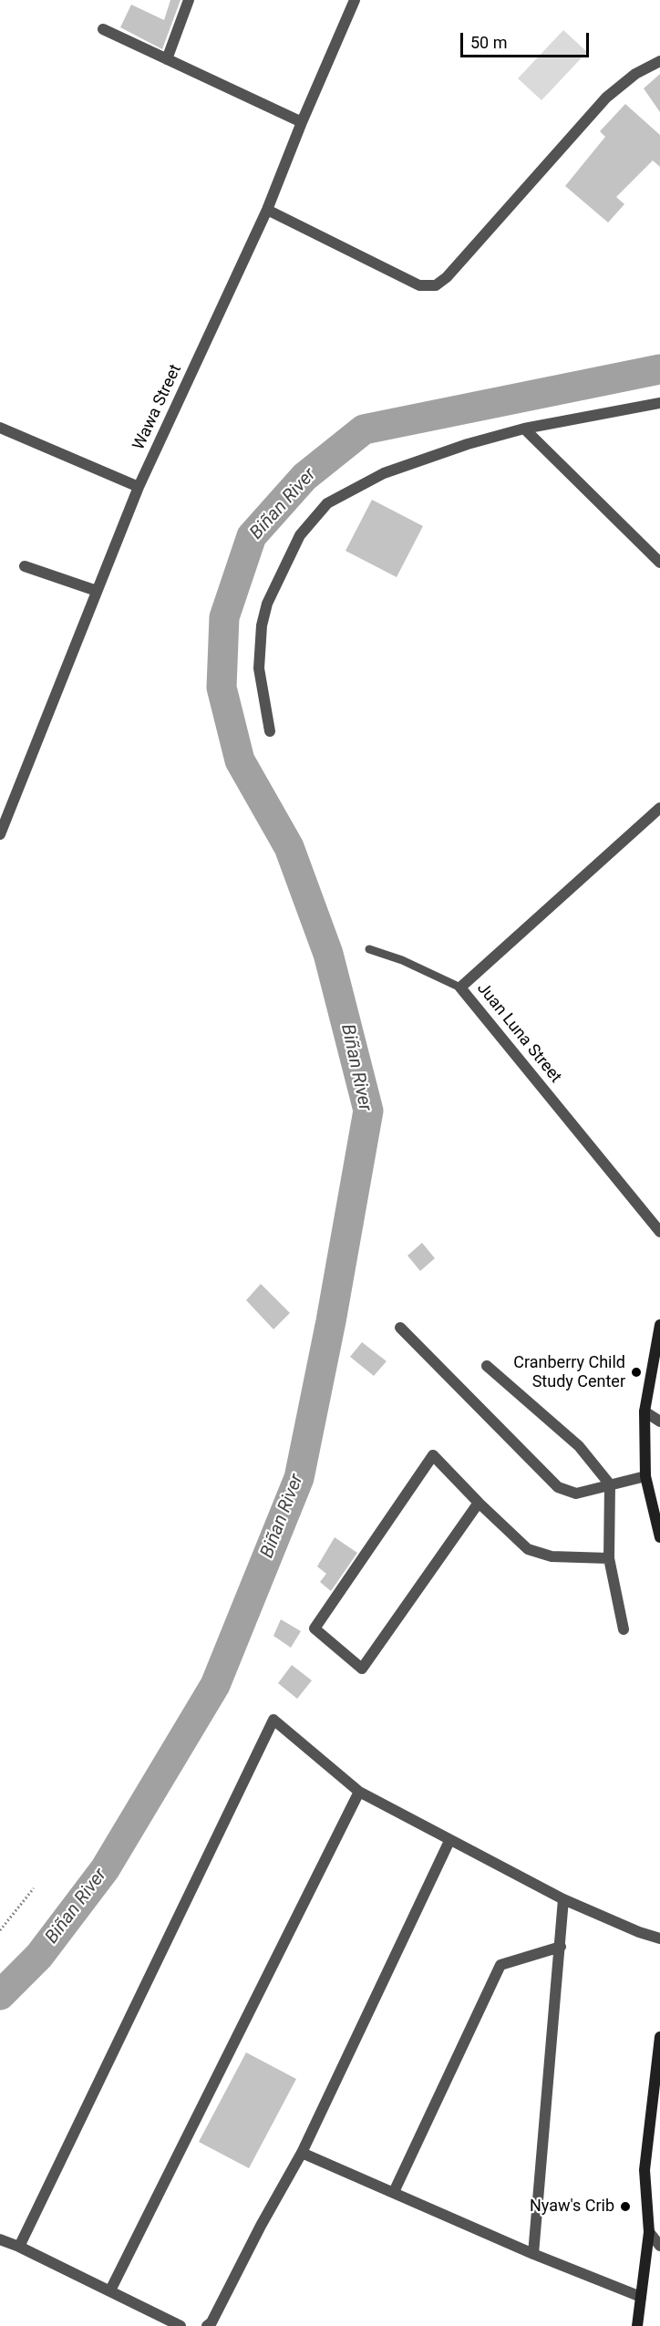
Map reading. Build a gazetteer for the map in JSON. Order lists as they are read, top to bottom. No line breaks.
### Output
{"streets":{"street":["Wawa Street","Juan Luna Street"]},"water":["Biñan River"],"places":["Cranberry Child Study Center","Nyaw's Crib"],"scale_bar":"50 m"}
